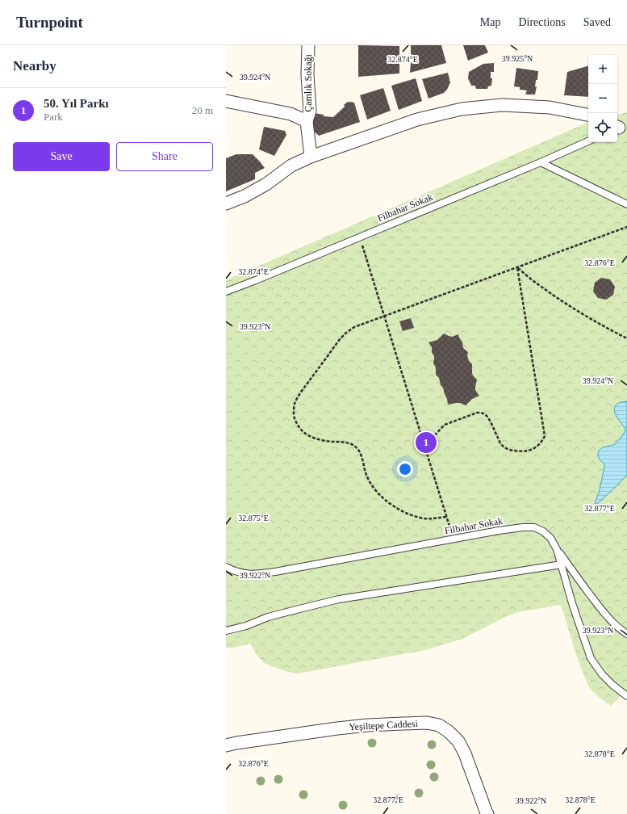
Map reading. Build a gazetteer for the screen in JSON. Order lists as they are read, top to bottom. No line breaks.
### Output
{"streets":{"street":["Çamlık Sokağı","Yeşiltepe Caddesi"],"lane":["Filbahar Sokak"]},"page":{"header":"Turnpoint","nav":["Map","Directions","Saved"],"heading":"Nearby","map_buttons":["+","−"],"list":[{"mark":"1","name":"50. Yıl Parkı","note":"Park","value":"20 m"}],"buttons":["Save","Share"],"pins":"1"},"coordinates":["39.925°N","32.874°E","39.924°N","32.876°E","39.923°N","32.877°E","32.875°E","39.922°N","32.878°E"]}
